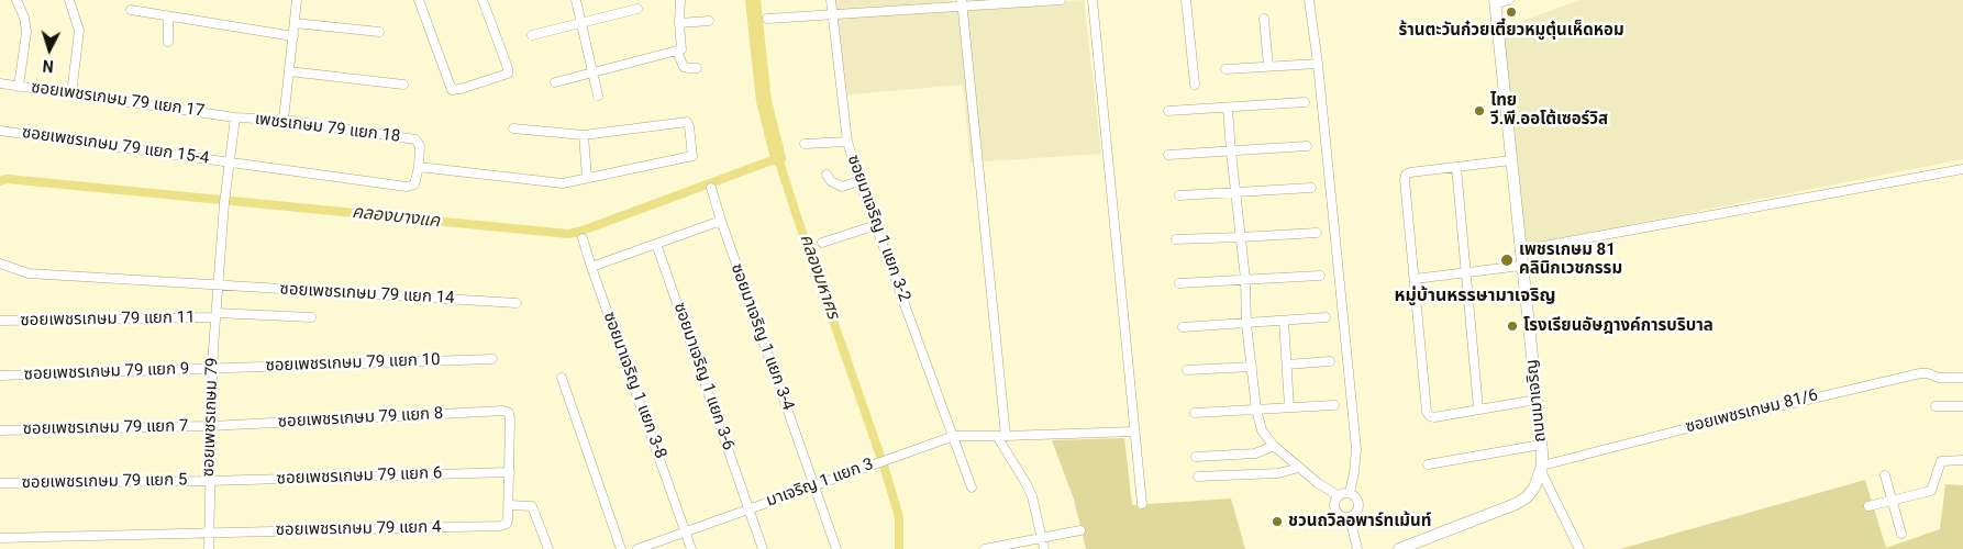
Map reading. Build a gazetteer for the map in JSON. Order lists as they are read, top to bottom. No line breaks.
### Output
{"streets":{"main road":["ถนนมาเจริญ"],"street":["ซอยเพชรเกษม 79 แยก 17","เพชรเกษม 79 แยก 18","ซอยเพชรเกษม 79 แยก 15-4","ซอยมาเจริญ 1 แยก 3-2","ซอยเพชรเกษม 79 แยก 14","ซอยเพชรเกษม 79 แยก 11","ซอยมาเจริญ 1 แยก 3-4","ซอยเพชรเกษม 79 แยก 10","ซอยเพชรเกษม 79 แยก 9","ซอยมาเจริญ 1 แยก 3-6","ซอยมาเจริญ 1 แยก 3-8","ซอยเพชรเกษม 81/6","ซอยเพชรเกษม 79","ซอยเพชรเกษม 79 แยก 8","ซอยเพชรเกษม 79 แยก 7","ซอยเพชรเกษม 79 แยก 6","ซอยเพชรเกษม 79 แยก 5","มาเจริญ 1 แยก 3","ซอยเพชรเกษม 79 แยก 4"]},"crossings":[["ซอยเพชรเกษม 79 แยก 17","เพชรเกษม 79 แยก 18"],["เพชรเกษม 79 แยก 18","ซอยเพชรเกษม 79 แยก 15-4"],["ซอยเพชรเกษม 79 แยก 15-4","ซอยเพชรเกษม 79"],["ซอยมาเจริญ 1 แยก 3-2","มาเจริญ 1 แยก 3"],["ซอยเพชรเกษม 79 แยก 14","ซอยเพชรเกษม 79"],["ซอยเพชรเกษม 79 แยก 11","ซอยเพชรเกษม 79"],["ซอยมาเจริญ 1 แยก 3-4","มาเจริญ 1 แยก 3"],["ซอยเพชรเกษม 79 แยก 10","ซอยเพชรเกษม 79 แยก 9"],["ซอยเพชรเกษม 79 แยก 10","ซอยเพชรเกษม 79"],["ซอยเพชรเกษม 79 แยก 9","ซอยเพชรเกษม 79"],["ซอยมาเจริญ 1 แยก 3-6","มาเจริญ 1 แยก 3"],["ซอยมาเจริญ 1 แยก 3-8","มาเจริญ 1 แยก 3"],["ถนนมาเจริญ","ซอยเพชรเกษม 81/6"],["ซอยเพชรเกษม 79","ซอยเพชรเกษม 79 แยก 8"],["ซอยเพชรเกษม 79","ซอยเพชรเกษม 79 แยก 7"],["ซอยเพชรเกษม 79","ซอยเพชรเกษม 79 แยก 6"],["ซอยเพชรเกษม 79","ซอยเพชรเกษม 79 แยก 5"],["ซอยเพชรเกษม 79","ซอยเพชรเกษม 79 แยก 4"],["ซอยเพชรเกษม 79 แยก 8","ซอยเพชรเกษม 79 แยก 7"],["ซอยเพชรเกษม 79 แยก 8","ซอยเพชรเกษม 79 แยก 6"],["ซอยเพชรเกษม 79 แยก 6","ซอยเพชรเกษม 79 แยก 5"]],"districts":["หมู่บ้านหรรษามาเจริญ"],"water":["คลองบางแค","คลองมหาศร"],"places":["ร้านตะวันก๋วยเตี๋ยวหมูตุ๋นเห็ดหอม","ไทย วี.พี.ออโต้เซอร์วิส","เพชรเกษม 81 คลินิกเวชกรรม","โรงเรียนอัษฎางค์การบริบาล","ชวนถวิลอพาร์ทเม้นท์"],"north":"bottom"}
